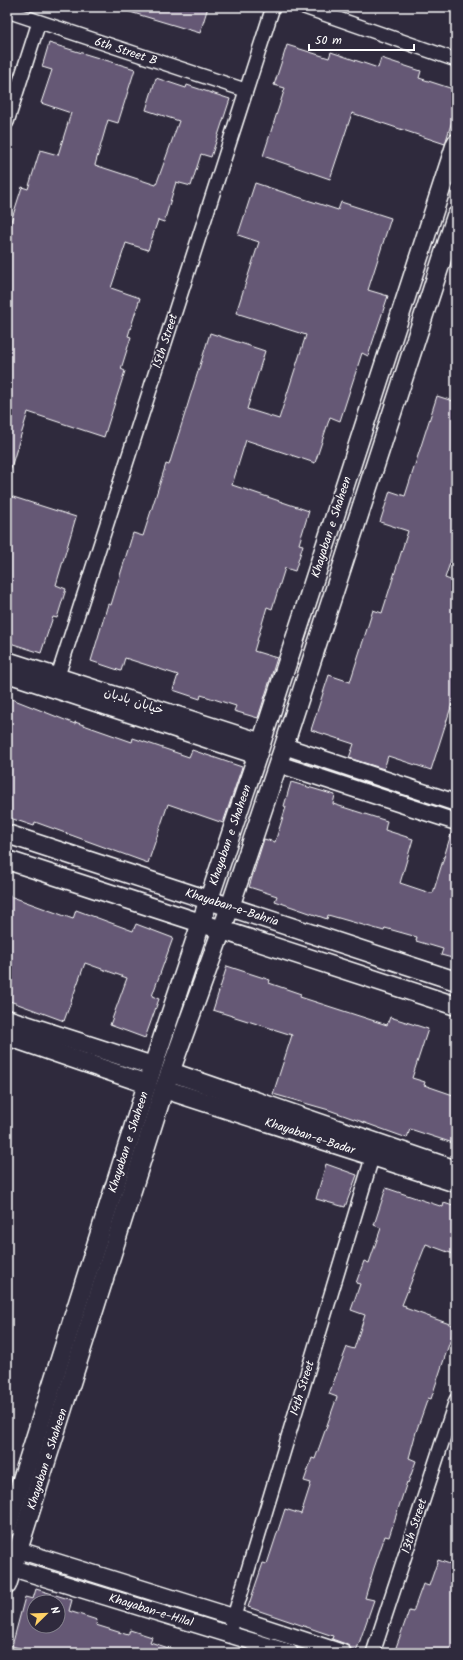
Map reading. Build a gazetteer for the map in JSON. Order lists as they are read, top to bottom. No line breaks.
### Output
{"streets":{"main road":["Khayaban e Shaheen","Khayaban-e-Bahria","Khayaban-e-Badar"],"street":["6th Street B","15th Street","خیابان بادبان","14th Street","13th Street","Khayaban-e-Hilal"]},"crossings":[["6th Street B","15th Street"],["15th Street","خیابان بادبان"],["Khayaban e Shaheen","خیابان بادبان"],["Khayaban e Shaheen","Khayaban-e-Bahria"],["Khayaban e Shaheen","Khayaban-e-Badar"],["Khayaban e Shaheen","Khayaban-e-Hilal"],["Khayaban-e-Badar","14th Street"],["14th Street","Khayaban-e-Hilal"]],"scale_bar":"50 m","north":"top right"}
